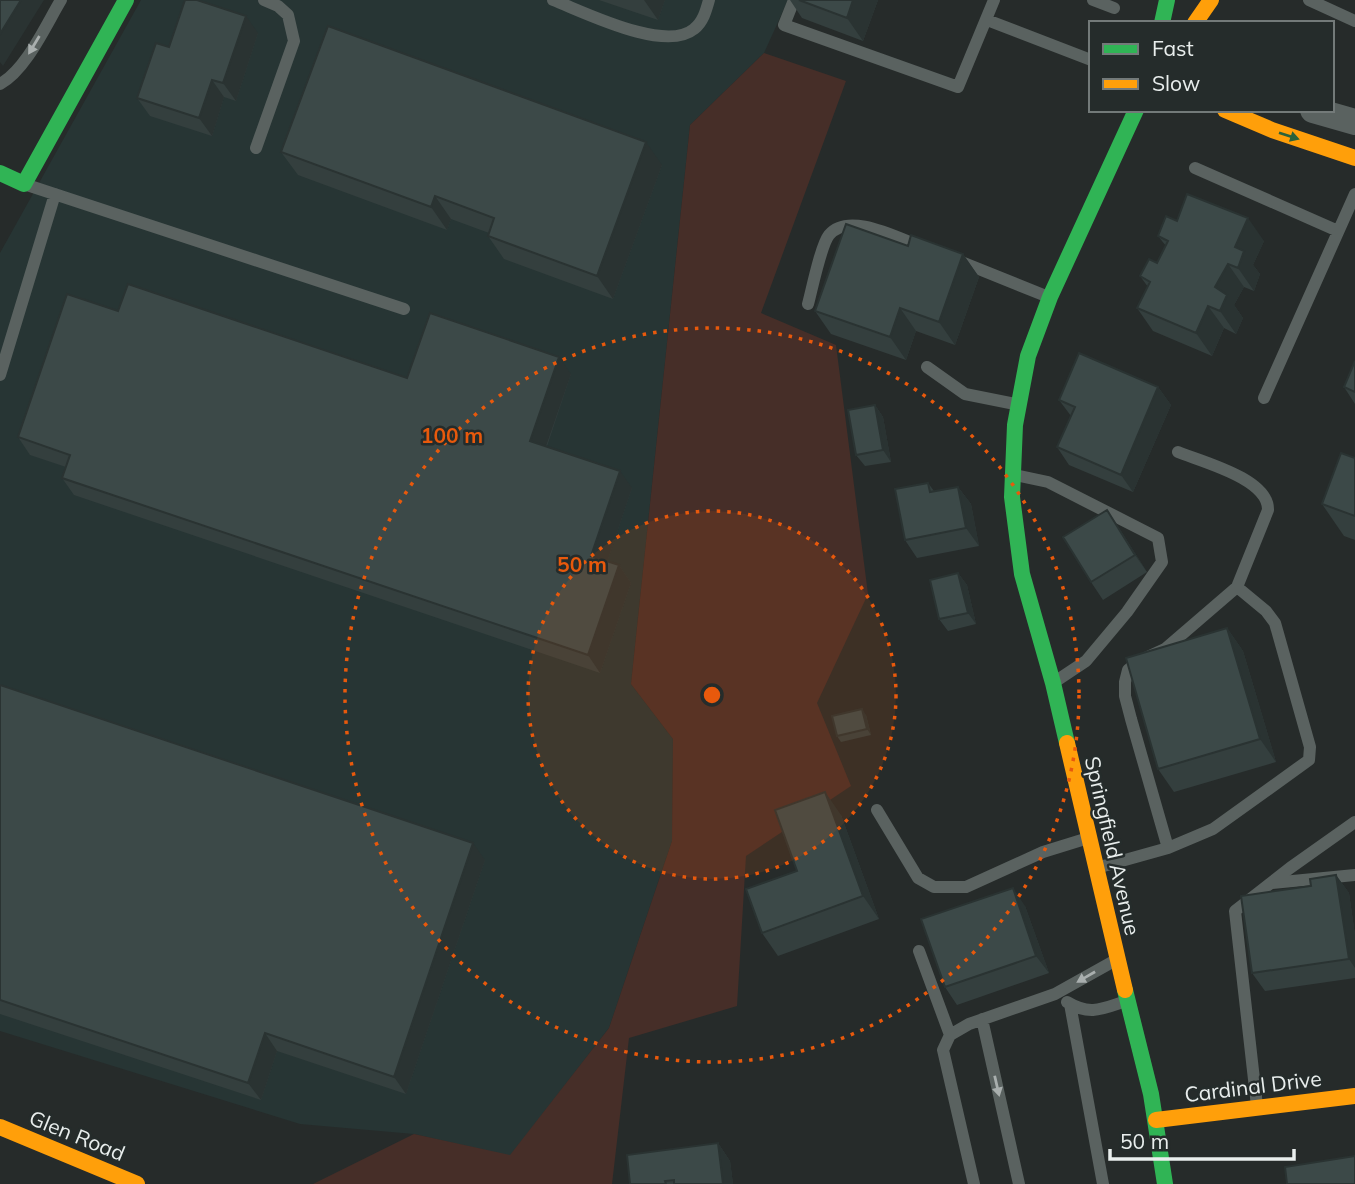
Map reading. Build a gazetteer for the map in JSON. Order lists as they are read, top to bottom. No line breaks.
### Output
{"streets":{"main road":["Springfield Avenue","Cardinal Drive","Glen Road"]},"crossings":[["Springfield Avenue","Cardinal Drive"]],"legend":["Fast","Slow"],"scale_bar":"50 m","rings":["100 m","50 m"]}
